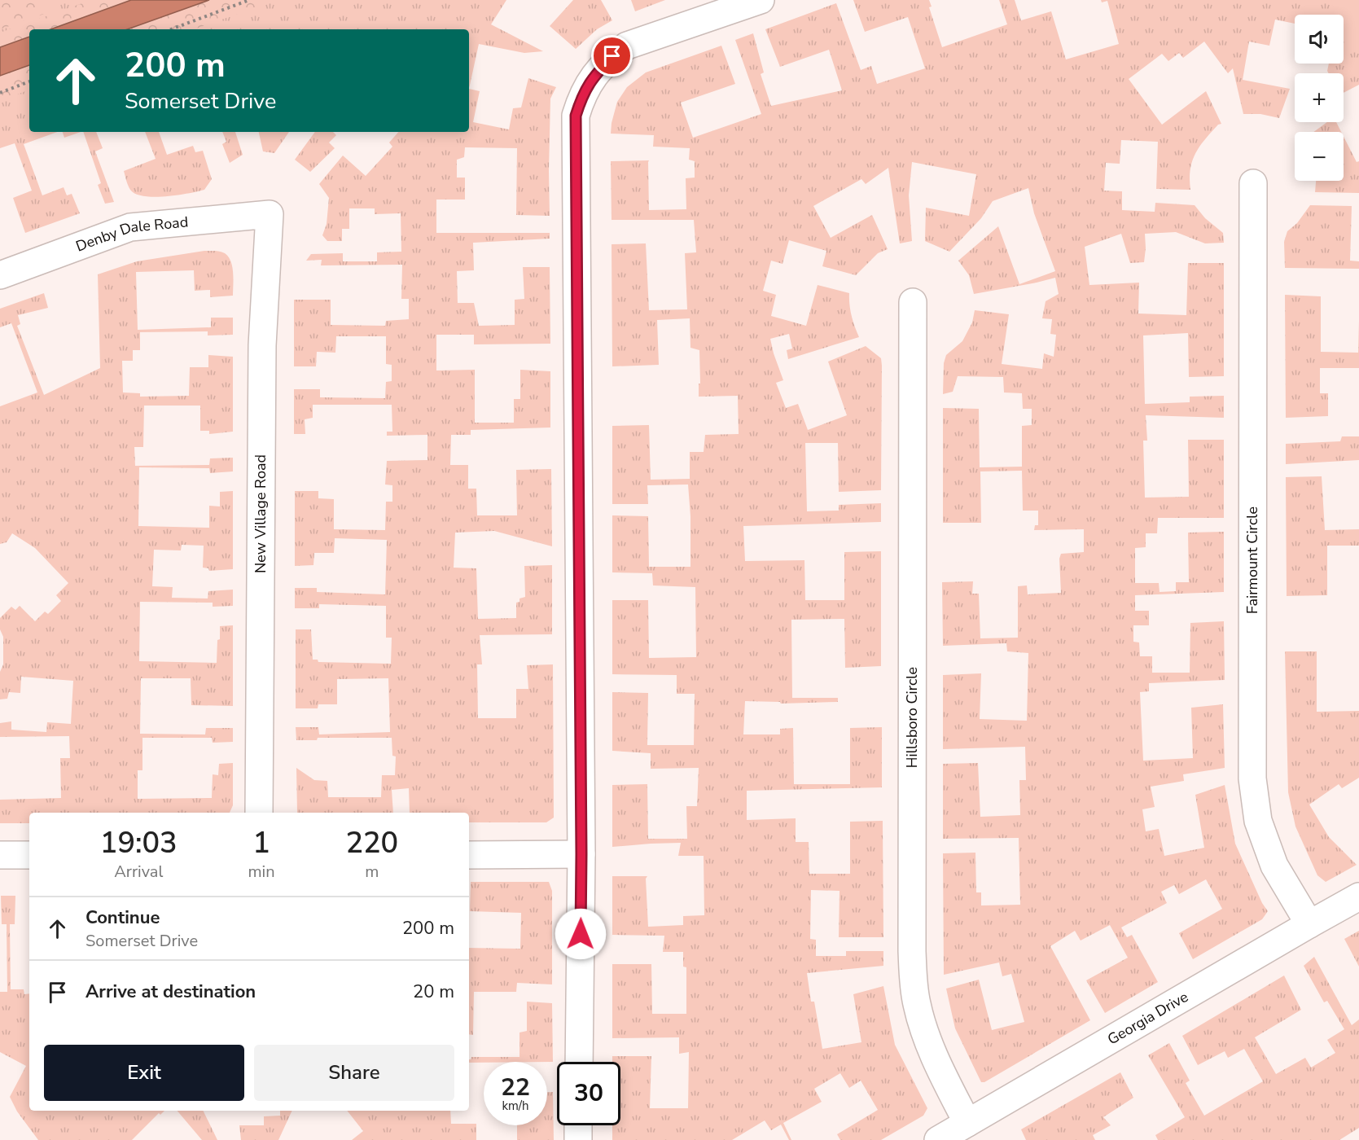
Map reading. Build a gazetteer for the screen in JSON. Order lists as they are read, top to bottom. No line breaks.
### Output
{"streets":{"street":["Denby Dale Road","New Village Road","Fairmount Circle","Hillsboro Circle","Georgia Drive"]},"crossings":[["Denby Dale Road","New Village Road"],["Fairmount Circle","Georgia Drive"],["Hillsboro Circle","Georgia Drive"]],"page":{"map_buttons":["+","−"],"turn":["200 m","Somerset Drive"],"eta":["19:03","Arrival","1","min","220","m"],"list":[{"name":"Continue","note":"Somerset Drive","value":"200 m"},{"name":"Arrive at destination","value":"20 m"}],"buttons":["Exit","Share"],"speed":"22 km/h","limit":"30"}}
